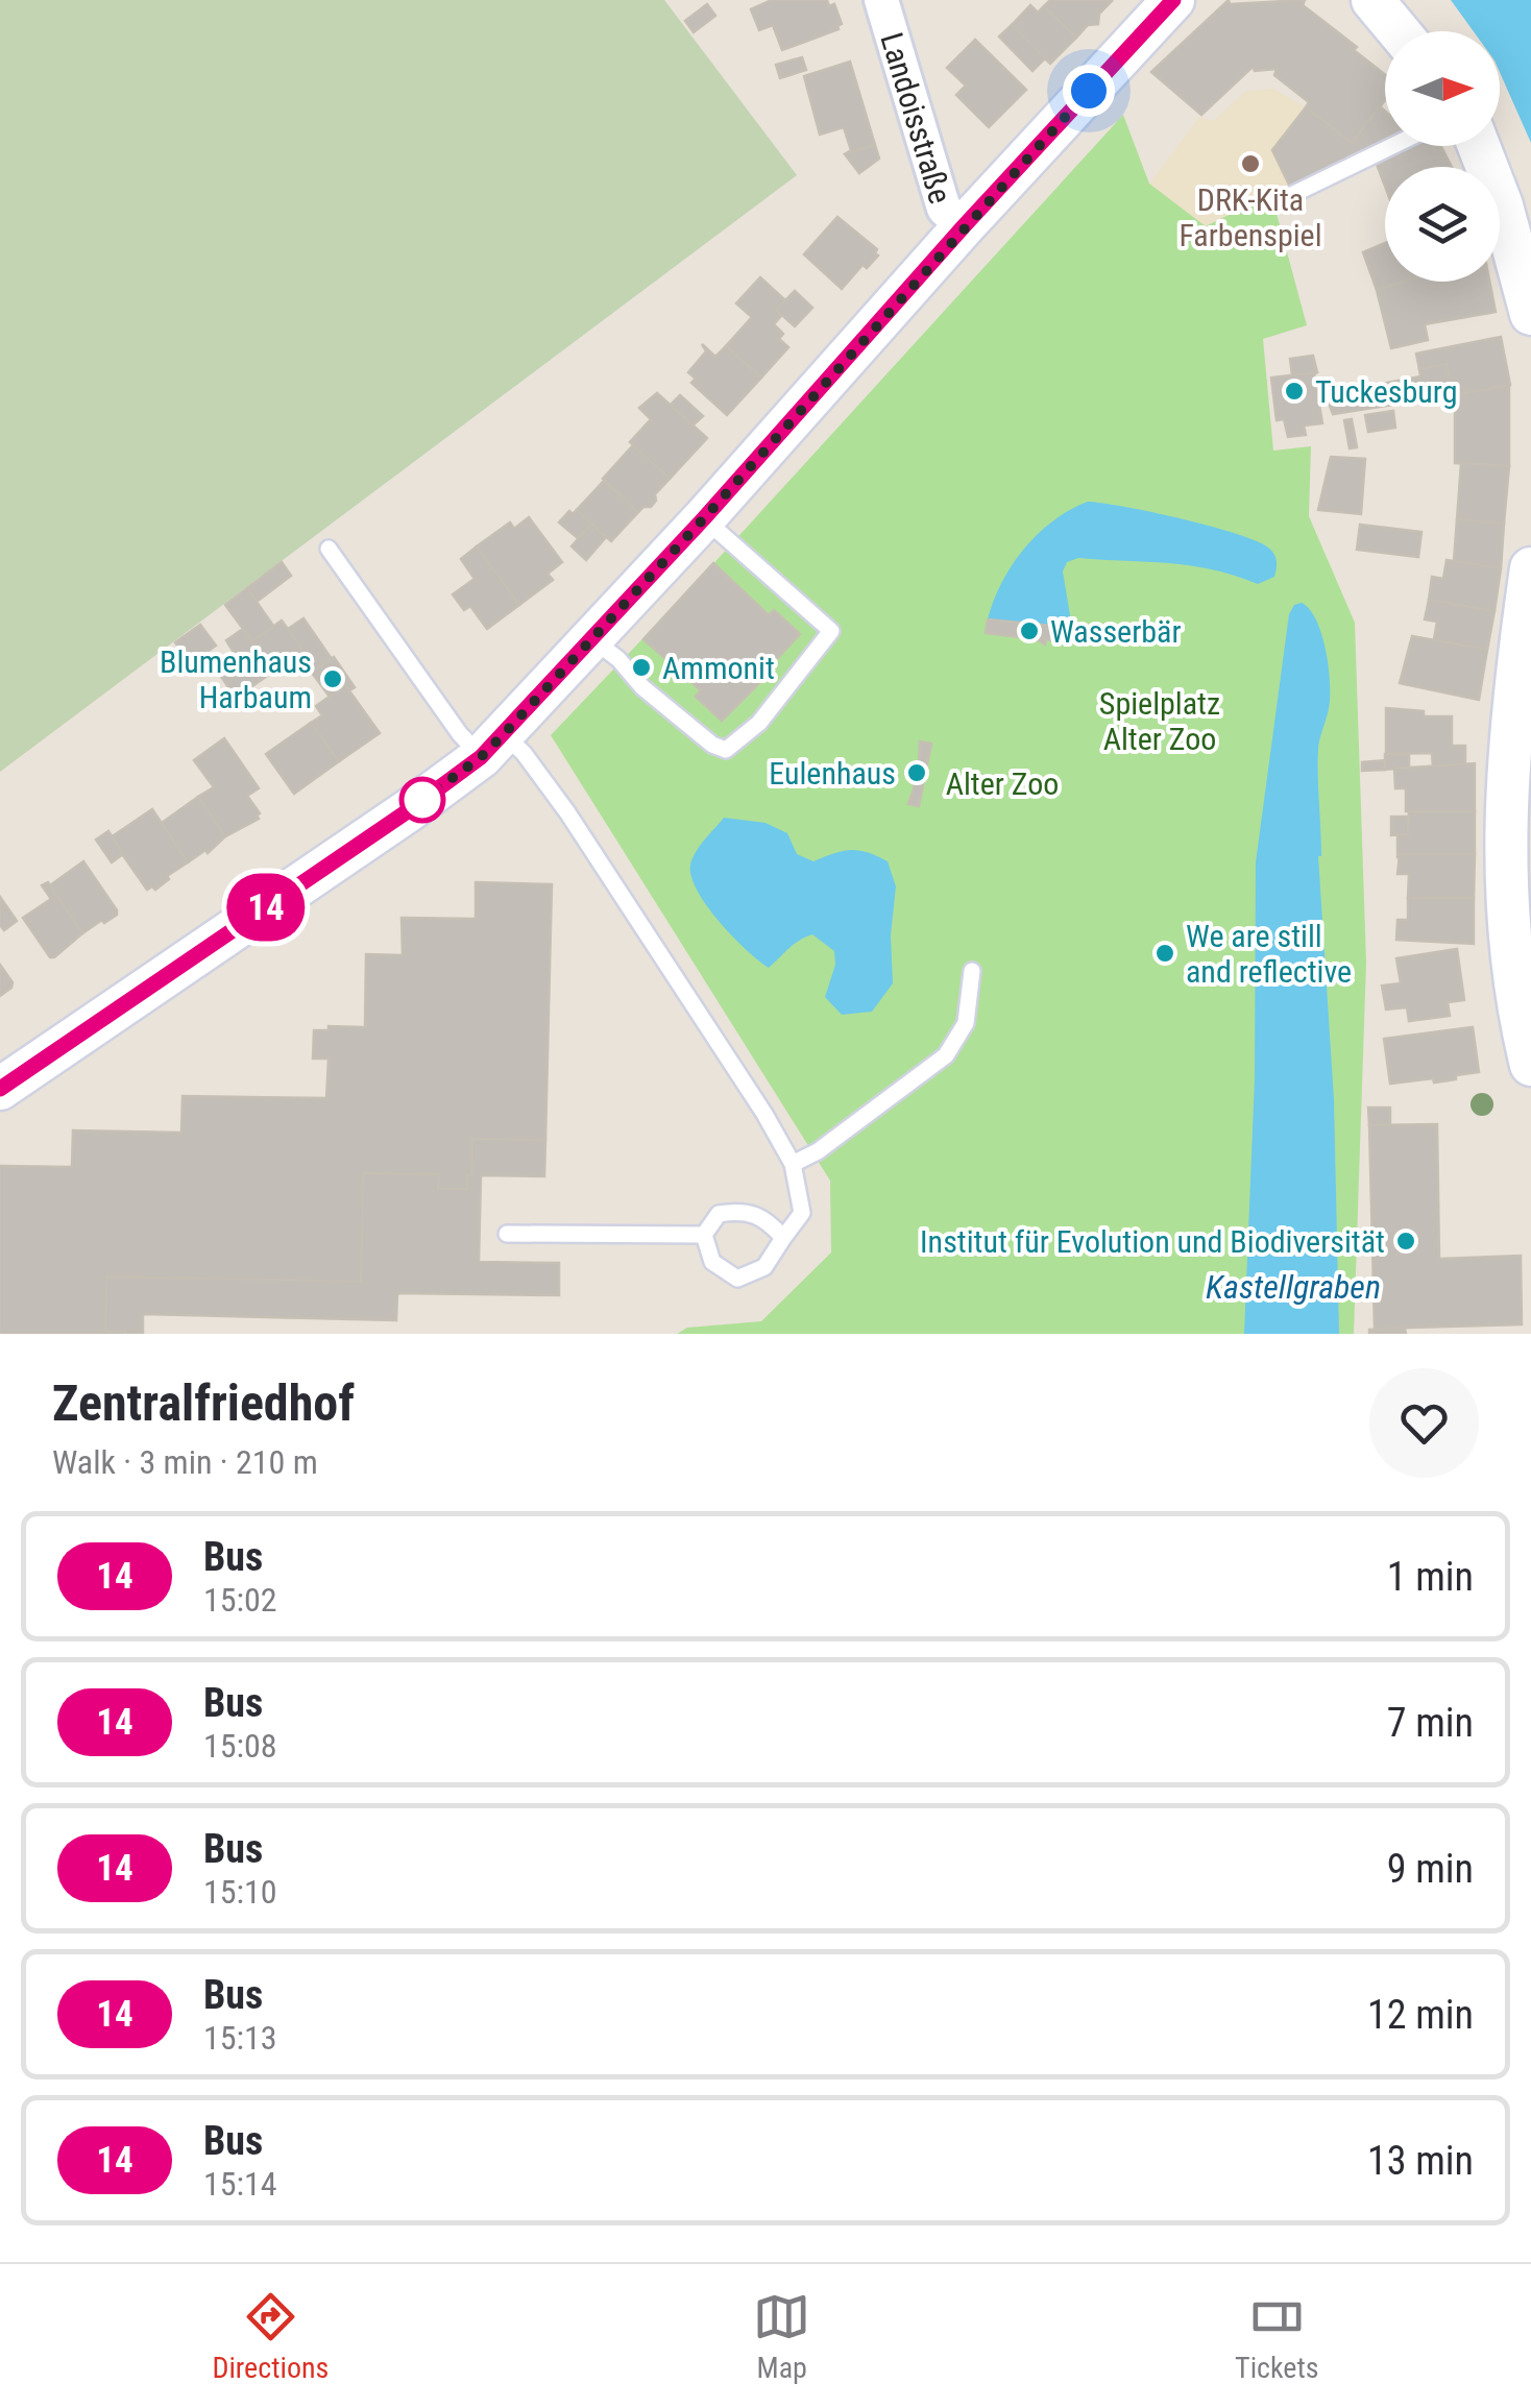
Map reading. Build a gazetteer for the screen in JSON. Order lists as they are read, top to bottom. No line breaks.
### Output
{"streets":{"street":["Landoisstraße"]},"water":["Kastellgraben"],"parks":["Spielplatz Alter Zoo","Alter Zoo"],"places":["DRK-Kita Farbenspiel","Tuckesburg","Wasserbär","Ammonit","Blumenhaus Harbaum","Eulenhaus","We are still and reflective","Institut für Evolution und Biodiversität"],"lines":["bus line 14"],"north":"right","page":{"on_map":"14","heading":["Zentralfriedhof","Walk · 3 min · 210 m"],"list":[{"mark":"14","name":"Bus","note":"15:02","value":"1 min"},{"mark":"14","name":"Bus","note":"15:08","value":"7 min"},{"mark":"14","name":"Bus","note":"15:10","value":"9 min"},{"mark":"14","name":"Bus","note":"15:13","value":"12 min"},{"mark":"14","name":"Bus","note":"15:14","value":"13 min"}],"tabs":["Directions","Map","Tickets"]}}
